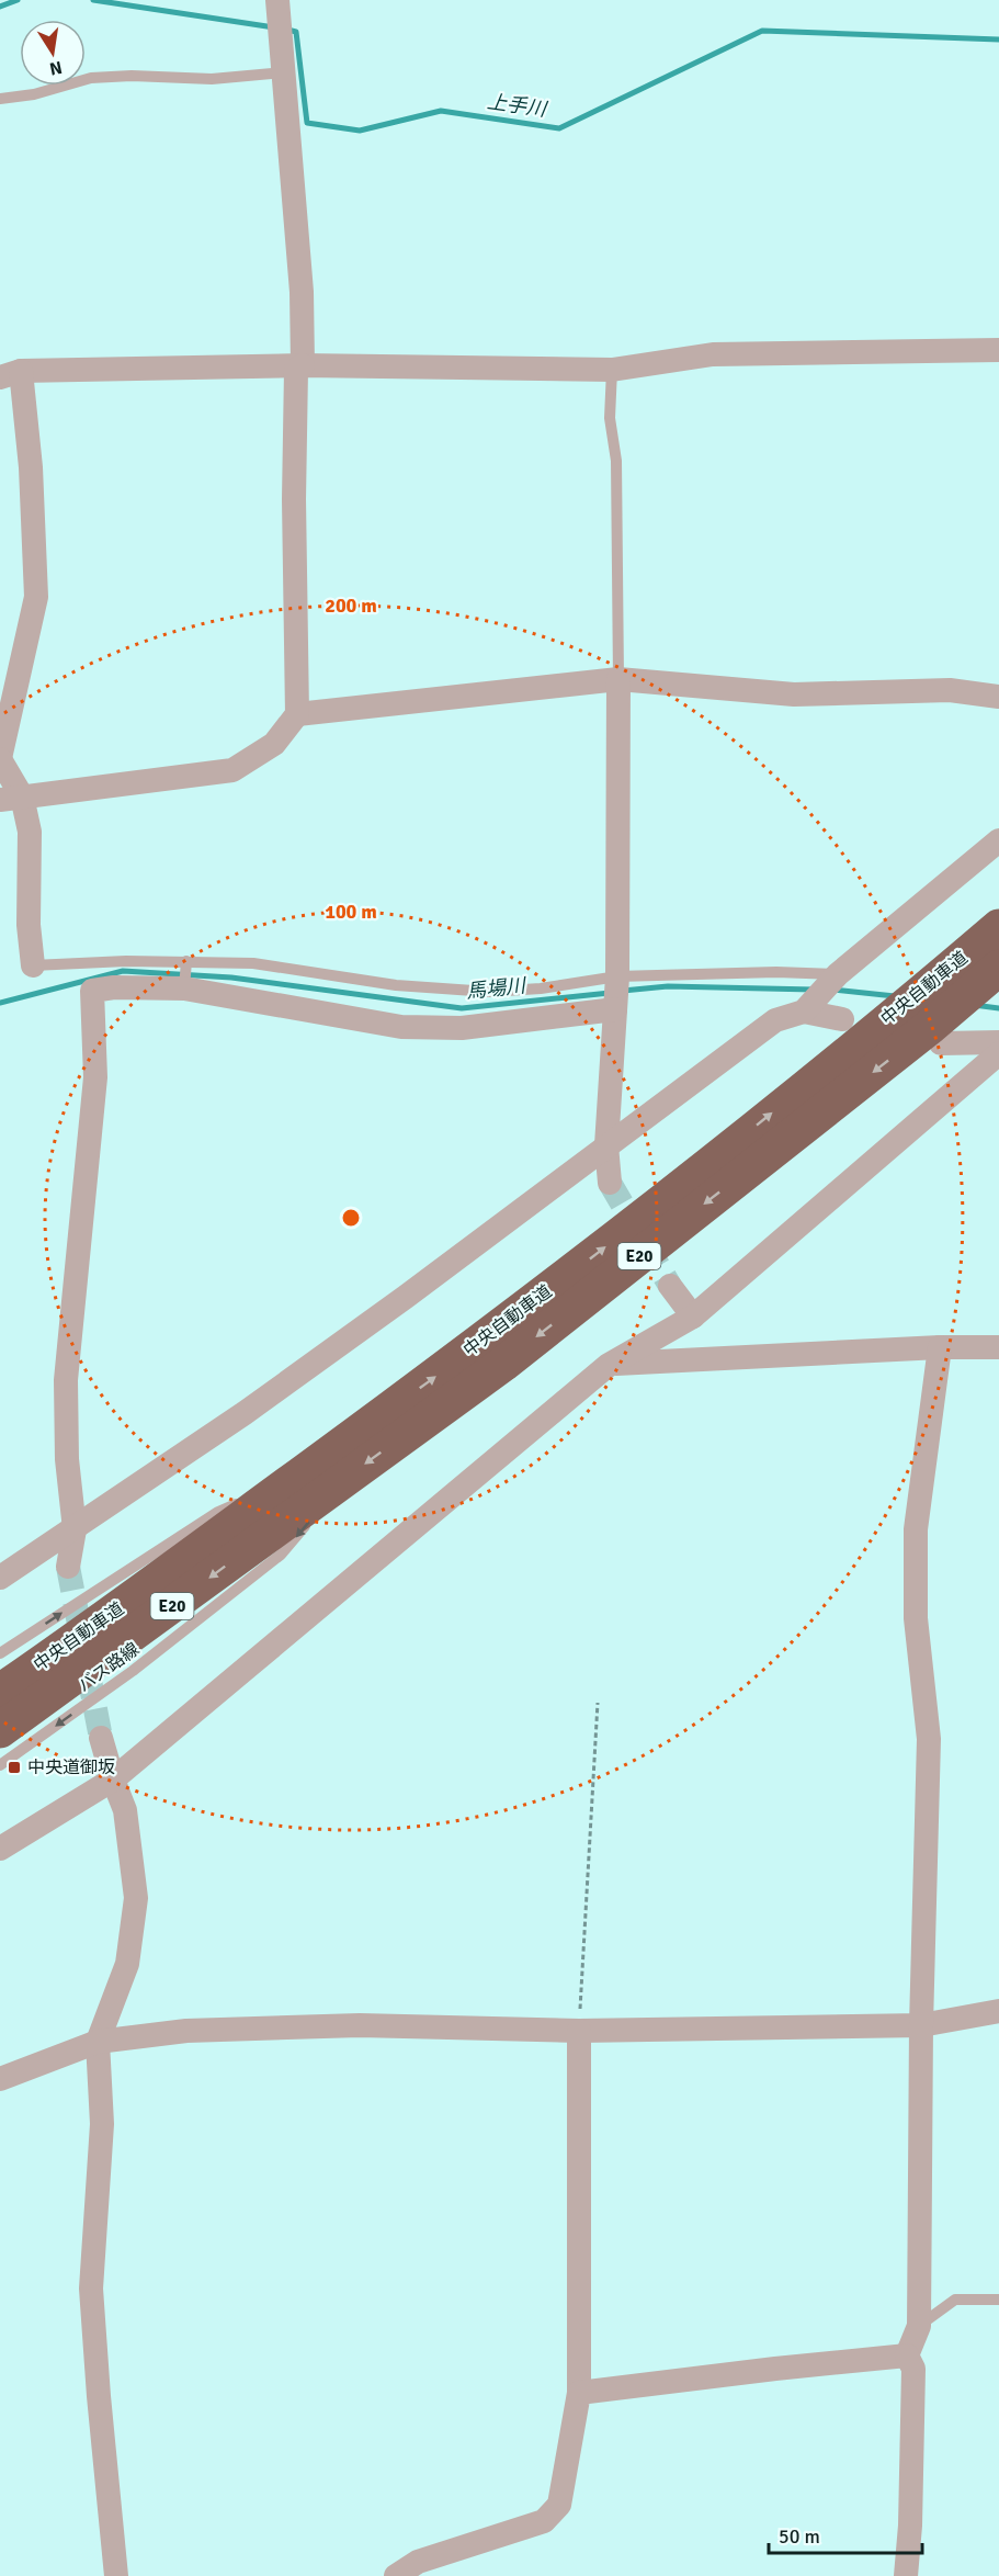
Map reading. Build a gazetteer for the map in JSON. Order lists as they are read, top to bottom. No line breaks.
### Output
{"streets":{"highway":["中央自動車道","E20"],"lane":["バス路線"]},"crossings":[["中央自動車道","バス路線"]],"water":["上手川","馬場川"],"places":{"transit":["中央道御坂"]},"scale_bar":"50 m","north":"bottom","rings":["200 m","100 m"]}
